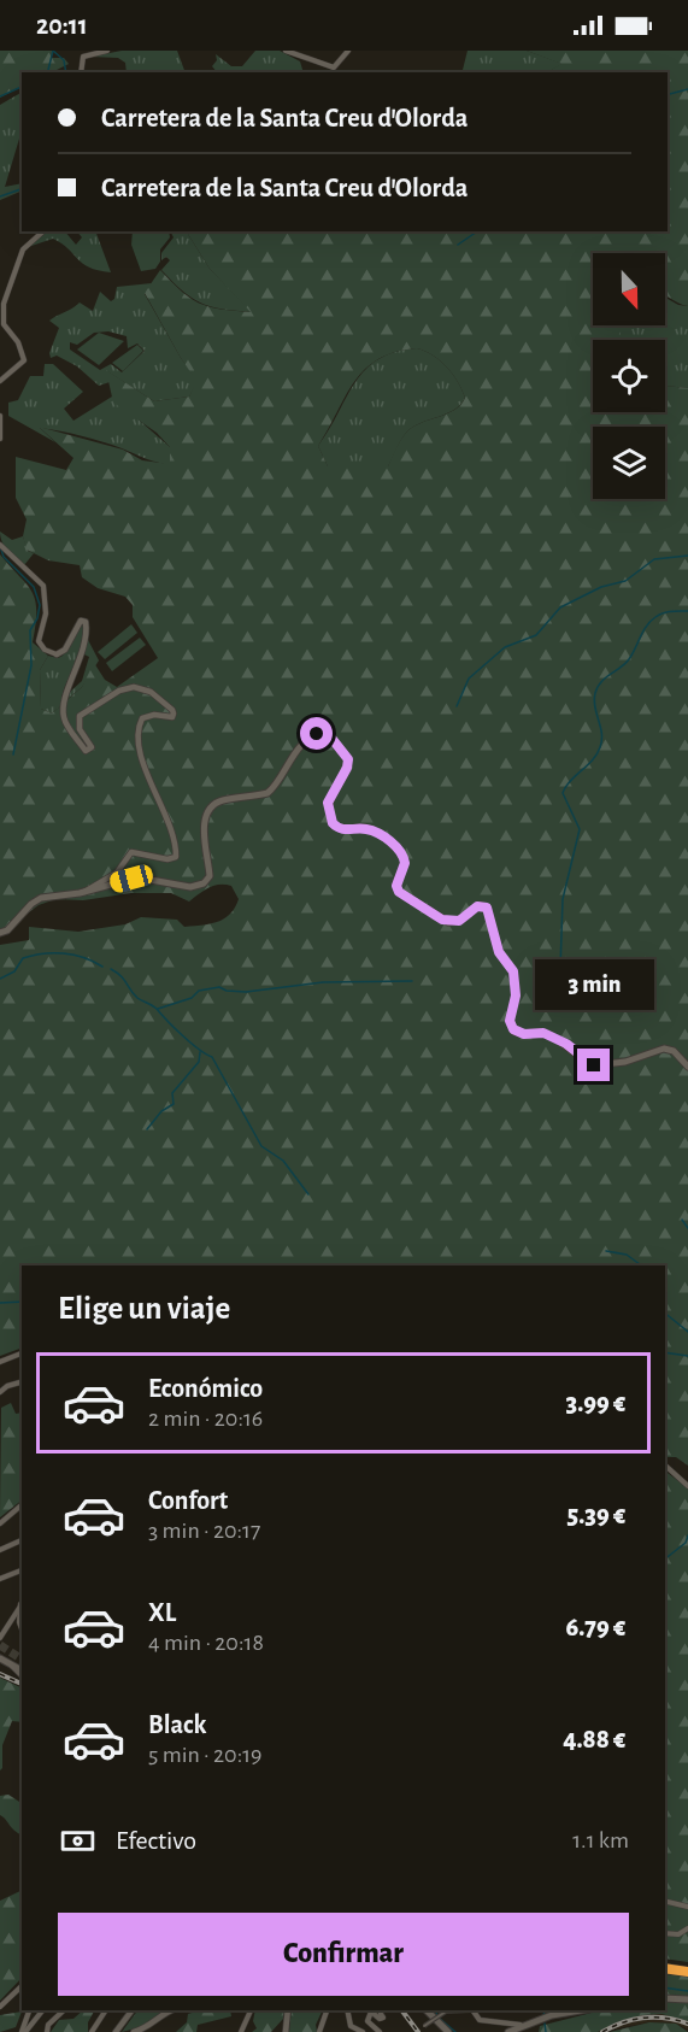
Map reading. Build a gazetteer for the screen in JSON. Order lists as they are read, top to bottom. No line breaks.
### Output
{"north":"bottom","page":{"status":"20:11","banner":["Carretera de la Santa Creu d'Olorda","Carretera de la Santa Creu d'Olorda"],"bubble":"3 min","heading":"Elige un viaje","list":[{"name":"Económico","note":"2 min · 20:16","value":"3.99 €"},{"name":"Confort","note":"3 min · 20:17","value":"5.39 €"},{"name":"XL","note":"4 min · 20:18","value":"6.79 €"},{"name":"Black","note":"5 min · 20:19","value":"4.88 €"}],"pay":["Efectivo","1.1 km"],"buttons":"Confirmar"}}
